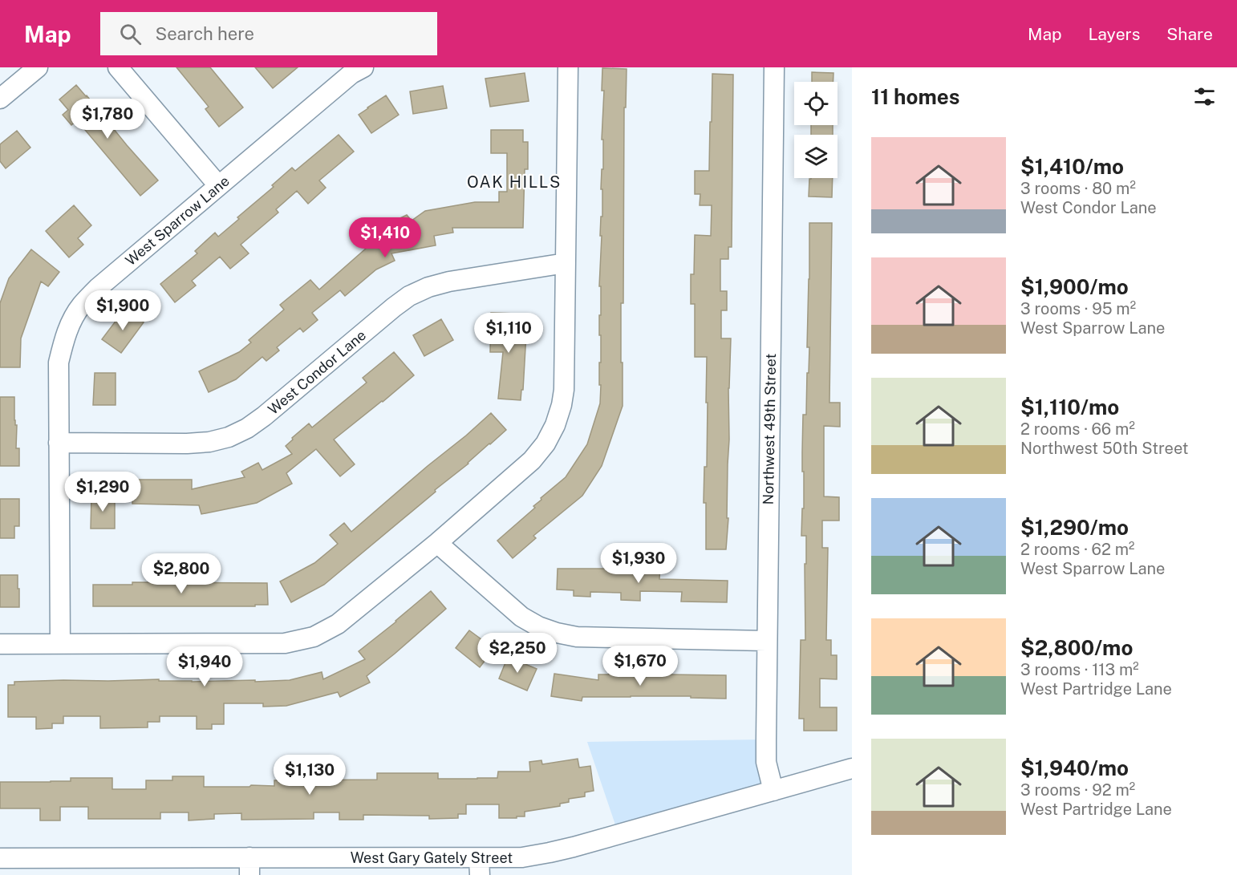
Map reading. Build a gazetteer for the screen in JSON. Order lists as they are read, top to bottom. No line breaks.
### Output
{"streets":{"street":["West Sparrow Lane","West Condor Lane","Northwest 49th Street","West Gary Gately Street"]},"crossings":[["West Sparrow Lane","West Condor Lane"],["Northwest 49th Street","West Gary Gately Street"]],"districts":["OAK HILLS"],"page":{"header":"Map","search":"Search here","nav":["Map","Layers","Share"],"heading":"11 homes","price":["$1,780","$1,410","$1,900","$1,110","$1,290","$1,930","$2,800","$2,250","$1,670","$1,940","$1,130"],"list":[{"name":"$1,410/mo","note":"3 rooms · 80 m² · West Condor Lane"},{"name":"$1,900/mo","note":"3 rooms · 95 m² · West Sparrow Lane"},{"name":"$1,110/mo","note":"2 rooms · 66 m² · Northwest 50th Street"},{"name":"$1,290/mo","note":"2 rooms · 62 m² · West Sparrow Lane"},{"name":"$2,800/mo","note":"3 rooms · 113 m² · West Partridge Lane"},{"name":"$1,940/mo","note":"3 rooms · 92 m² · West Partridge Lane"}]}}
